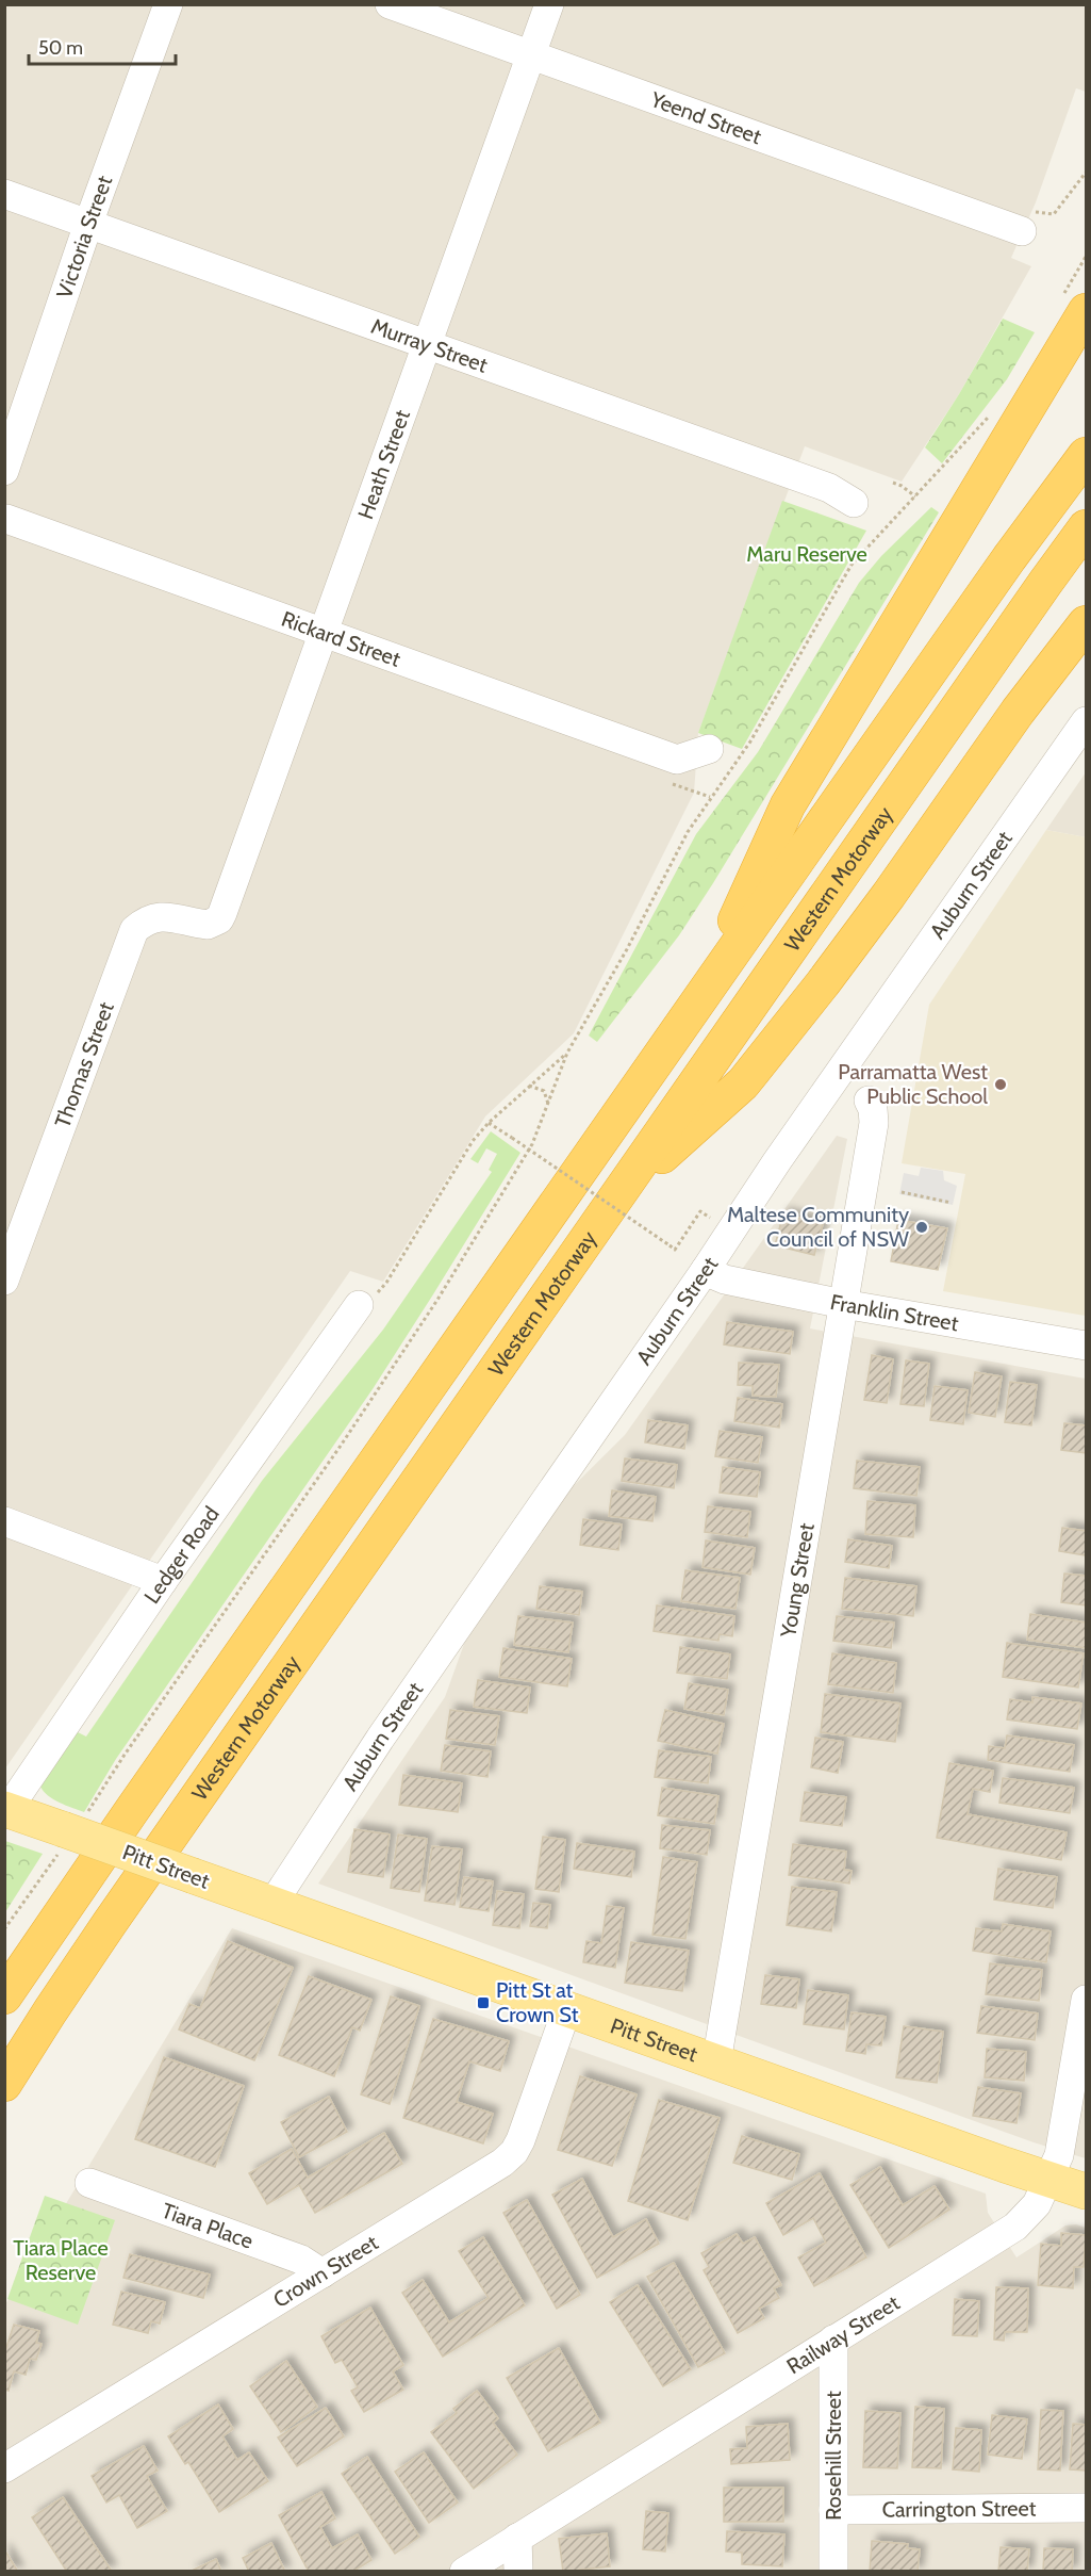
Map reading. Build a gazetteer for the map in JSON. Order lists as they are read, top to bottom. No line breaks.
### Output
{"streets":{"highway":["Western Motorway"],"main road":["Pitt Street"],"street":["Yeend Street","Victoria Street","Murray Street","Heath Street","Rickard Street","Auburn Street","Thomas Street","Franklin Street","Ledger Road","Young Street","Tiara Place","Crown Street","Railway Street","Rosehill Street","Carrington Street"]},"crossings":[["Yeend Street","Heath Street"],["Victoria Street","Murray Street"],["Murray Street","Heath Street"],["Heath Street","Rickard Street"],["Heath Street","Thomas Street"],["Auburn Street","Franklin Street"],["Auburn Street","Pitt Street"],["Franklin Street","Young Street"],["Ledger Road","Pitt Street"],["Young Street","Pitt Street"],["Pitt Street","Crown Street"],["Pitt Street","Railway Street"],["Tiara Place","Crown Street"],["Railway Street","Rosehill Street"],["Rosehill Street","Carrington Street"]],"parks":["Maru Reserve","Tiara Place Reserve"],"places":{"other":["Parramatta West Public School","Maltese Community Council of NSW"],"transit":["Pitt St at Crown St"]},"scale_bar":"50 m"}
